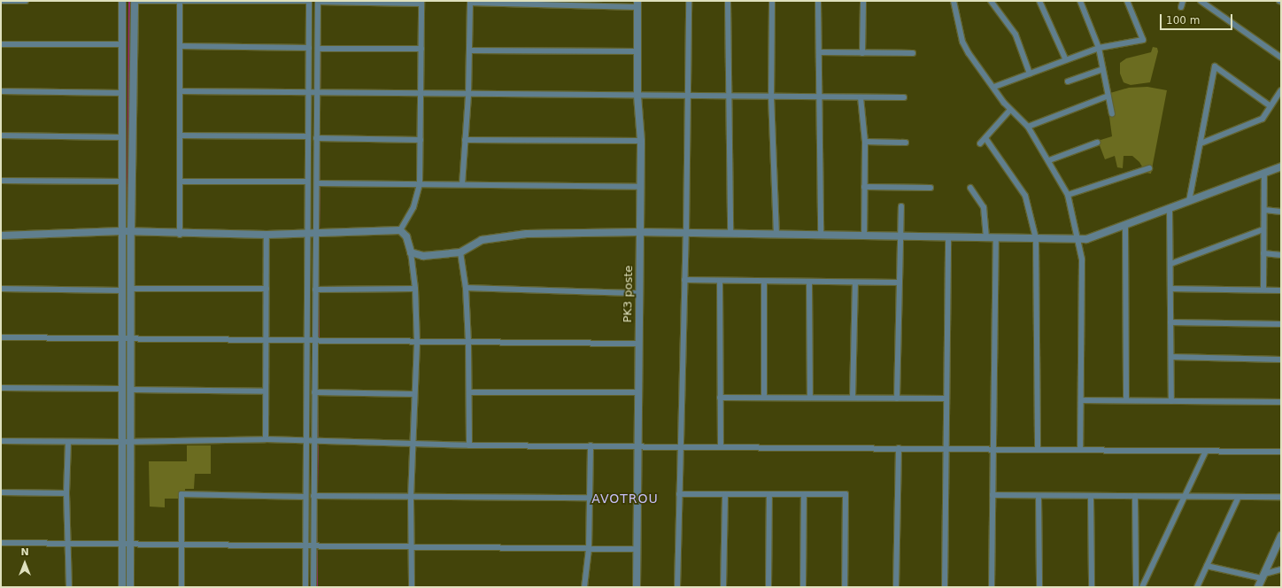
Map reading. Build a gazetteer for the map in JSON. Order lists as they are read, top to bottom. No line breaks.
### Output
{"streets":{"street":["PK3 poste"]},"districts":["AVOTROU"],"scale_bar":"100 m","north":"top"}
